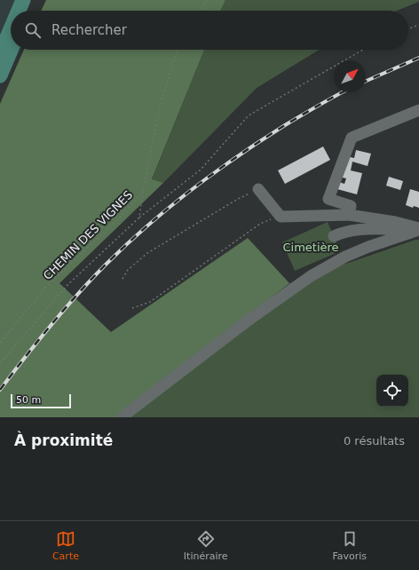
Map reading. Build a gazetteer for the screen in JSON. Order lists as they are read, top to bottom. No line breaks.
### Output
{"streets":{"path":["CHEMIN DES VIGNES"]},"parks":["Cimetière"],"scale_bar":"50 m","north":"top right","page":{"search":"Rechercher","scale":"50 m","heading":["À proximité","0 résultats"],"nav":["Carte","Itinéraire","Favoris"]}}
